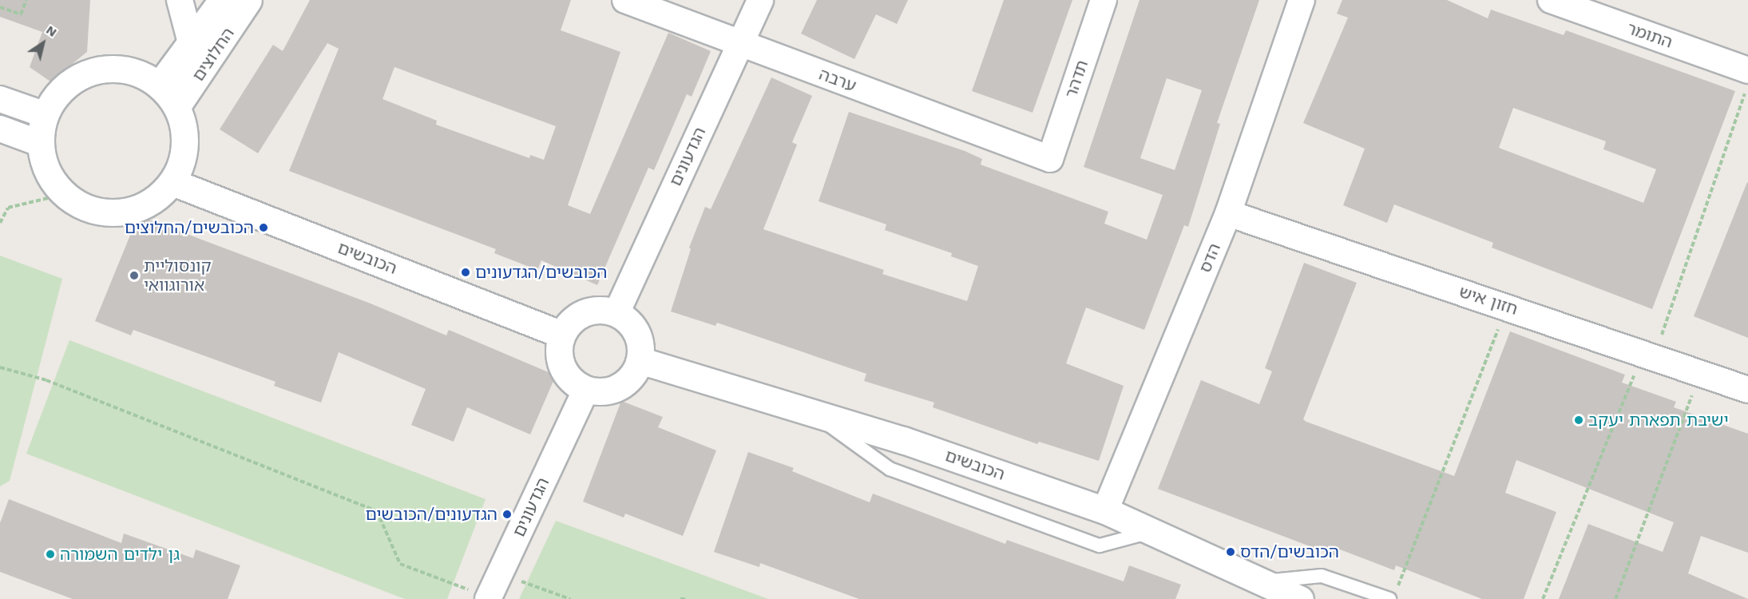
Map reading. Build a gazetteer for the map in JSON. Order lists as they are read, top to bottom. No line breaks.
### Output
{"streets":{"street":["התומר","החלוצים","תדהר","ערבה","הגדעונים","הכובשים","הדס","חזון איש"]},"crossings":[["החלוצים","הכובשים"],["תדהר","ערבה"],["ערבה","הגדעונים"],["הגדעונים","הכובשים"],["הכובשים","הדס"],["הדס","חזון איש"]],"places":["הכובשים/החלוצים","הכובשים/הגדעונים","קונסוליית אורוגוואי","ישיבת תפארת יעקב","הגדעונים/הכובשים","הכובשים/הדס","גן ילדים השמורה"],"north":"top right"}
